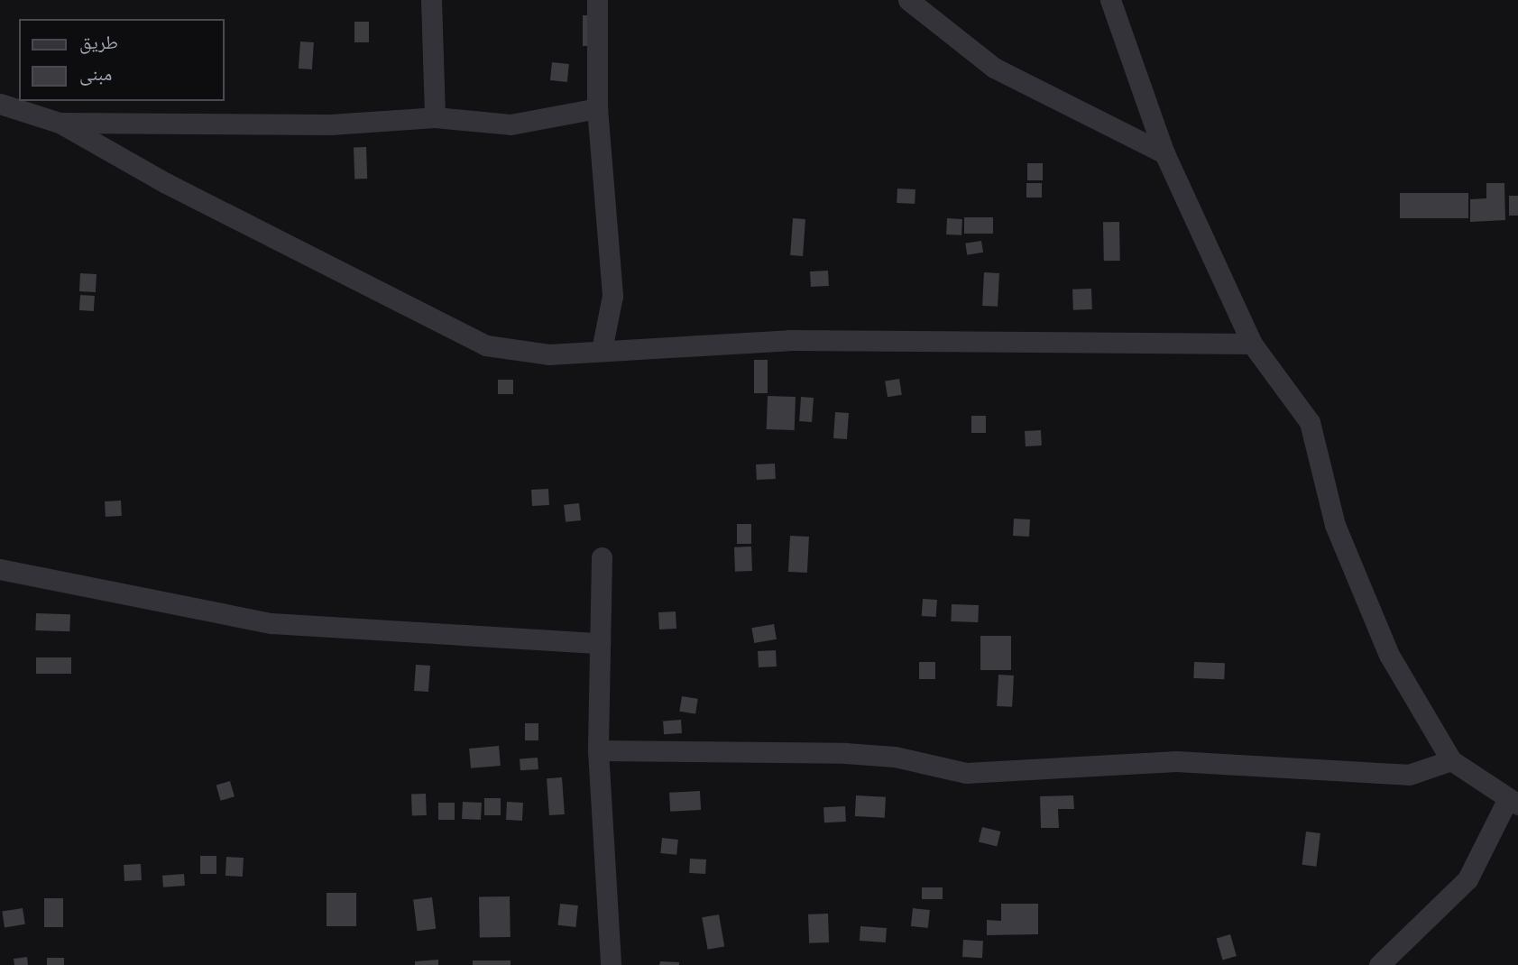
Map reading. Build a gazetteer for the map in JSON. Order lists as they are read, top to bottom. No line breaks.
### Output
{"legend":["طريق","مبنى"]}
